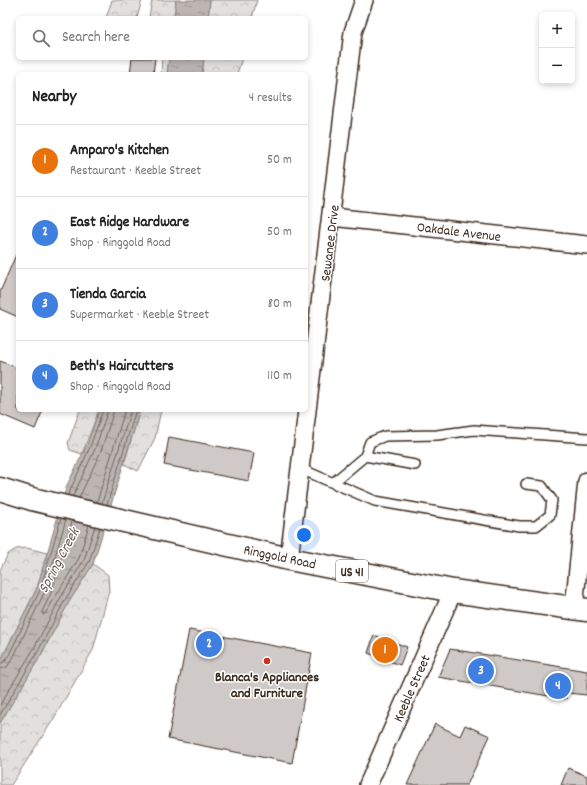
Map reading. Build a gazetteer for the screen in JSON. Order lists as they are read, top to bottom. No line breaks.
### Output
{"streets":{"main road":["Ringgold Road","US 41"],"street":["Oakdale Avenue","Sewanee Drive","Keeble Street"]},"crossings":[["Oakdale Avenue","Sewanee Drive"],["Sewanee Drive","Ringgold Road"],["Ringgold Road","Keeble Street"]],"water":["Spring Creek"],"places":["Blanca's Appliances and Furniture"],"page":{"map_buttons":["+","−"],"search":"Search here","heading":["Nearby","4 results"],"list":[{"mark":"1","name":"Amparo's Kitchen","note":"Restaurant · Keeble Street","value":"50 m"},{"mark":"2","name":"East Ridge Hardware","note":"Shop · Ringgold Road","value":"50 m"},{"mark":"3","name":"Tienda Garcia","note":"Supermarket · Keeble Street","value":"80 m"},{"mark":"4","name":"Beth's Haircutters","note":"Shop · Ringgold Road","value":"110 m"}],"pins":["2","1","3","4"]}}
